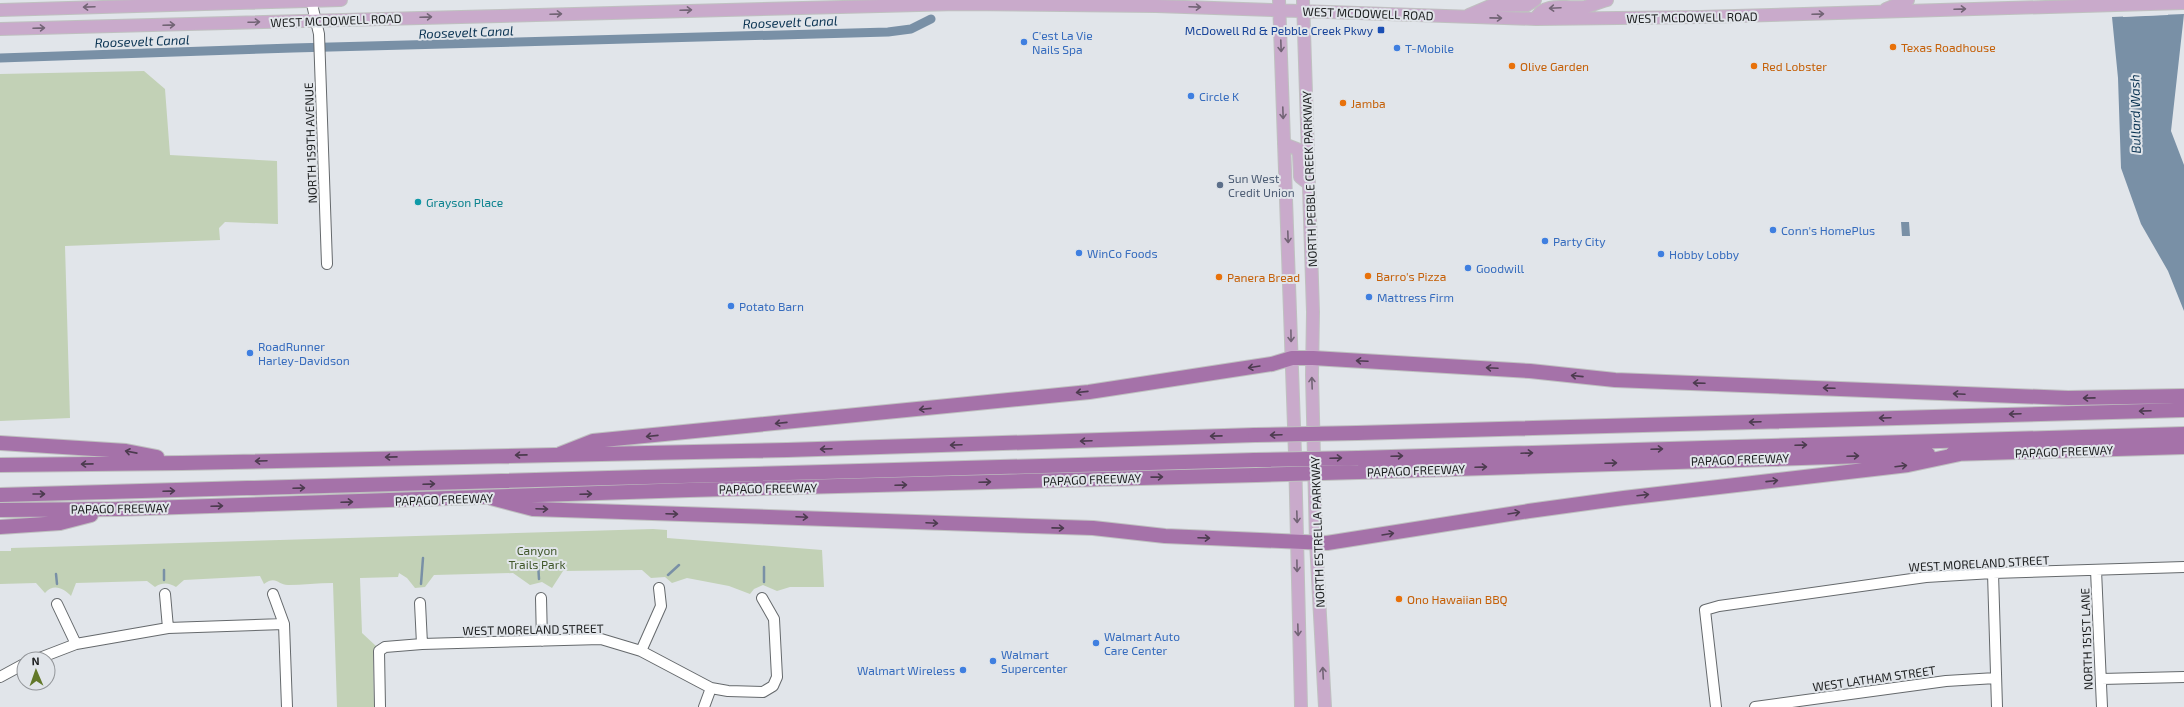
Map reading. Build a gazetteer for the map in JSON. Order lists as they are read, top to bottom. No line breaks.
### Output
{"streets":{"highway":["PAPAGO FREEWAY"],"main road":["WEST MCDOWELL ROAD","NORTH PEBBLE CREEK PARKWAY","NORTH ESTRELLA PARKWAY"],"street":["NORTH 159TH AVENUE","WEST MORELAND STREET","NORTH 151ST LANE","WEST LATHAM STREET"]},"crossings":[["WEST MCDOWELL ROAD","NORTH 159TH AVENUE"],["WEST MCDOWELL ROAD","NORTH PEBBLE CREEK PARKWAY"],["NORTH PEBBLE CREEK PARKWAY","NORTH ESTRELLA PARKWAY"],["WEST MORELAND STREET","NORTH 151ST LANE"]],"water":["Roosevelt Canal","Bullard Wash"],"parks":["Canyon Trails Park"],"places":{"transit":["McDowell Rd & Pebble Creek Pkwy"],"other":["C'est La Vie Nails Spa","Texas Roadhouse","T-Mobile","Olive Garden","Red Lobster","Circle K","Jamba","Sun West Credit Union","Grayson Place","Conn's HomePlus","Party City","WinCo Foods","Hobby Lobby","Goodwill","Barro's Pizza","Panera Bread","Mattress Firm","Potato Barn","RoadRunner Harley-Davidson","Ono Hawaiian BBQ","Walmart Auto Care Center","Walmart Supercenter","Walmart Wireless"]},"north":"top"}
